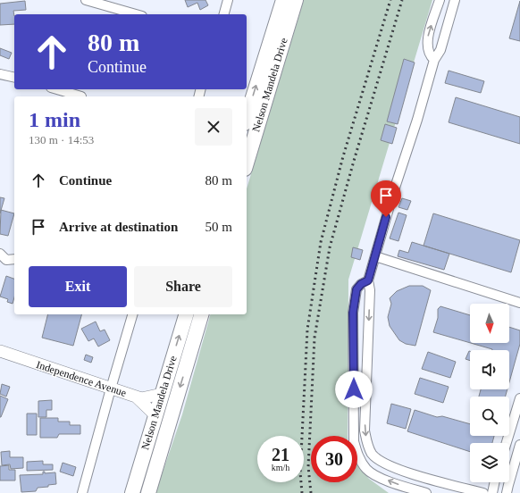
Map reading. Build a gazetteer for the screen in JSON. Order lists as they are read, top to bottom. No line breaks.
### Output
{"streets":{"main road":["Nelson Mandela Drive"],"street":["Independence Avenue"]},"crossings":[["Nelson Mandela Drive","Independence Avenue"]],"north":"bottom","page":{"turn":["80 m","Continue"],"heading":["1 min","130 m · 14:53"],"list":[{"name":"Continue","value":"80 m"},{"name":"Arrive at destination","value":"50 m"}],"buttons":["Exit","Share"],"speed":"21 km/h","limit":"30"}}
